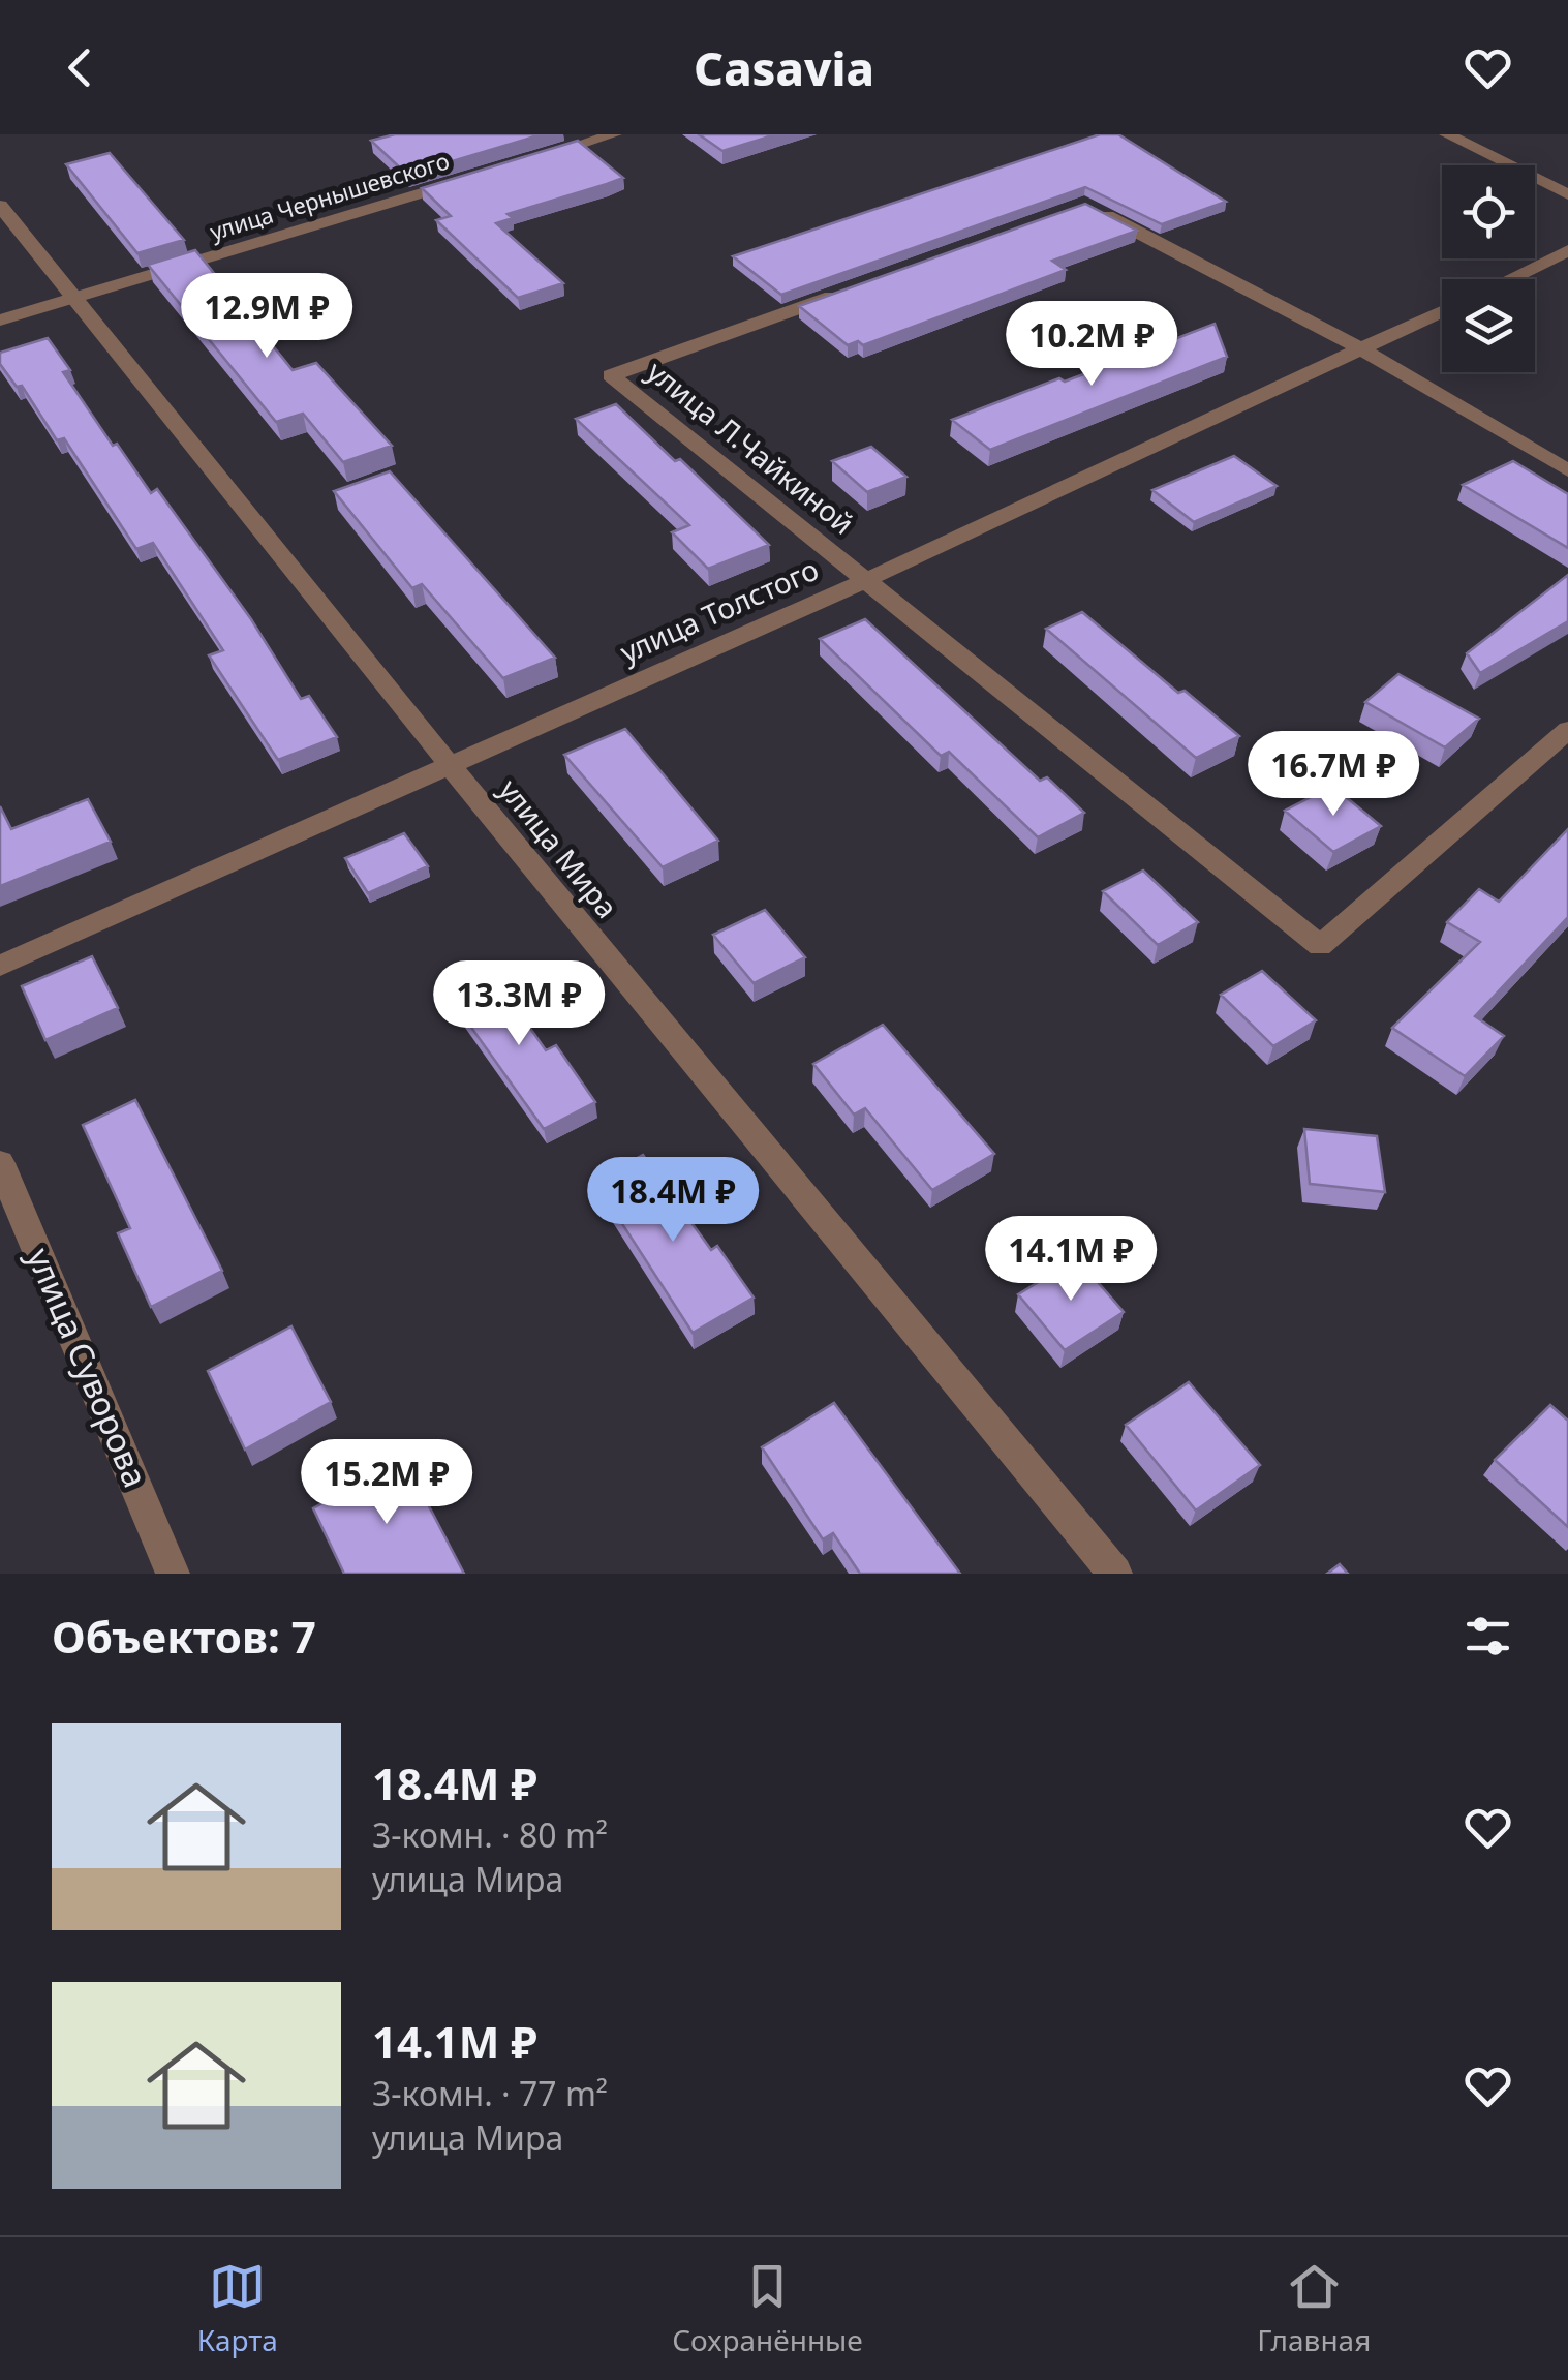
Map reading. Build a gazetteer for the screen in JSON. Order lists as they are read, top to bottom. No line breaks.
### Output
{"streets":{"street":["улица Чернышевского","улица Л.Чайкиной","улица Толстого","улица Мира","улица Суворова"]},"crossings":[["улица Чернышевского","улица Мира"],["улица Л.Чайкиной","улица Толстого"],["улица Толстого","улица Мира"]],"page":{"header":"Casavia","price":["12.9M ₽","10.2M ₽","16.7M ₽","13.3M ₽","18.4M ₽","14.1M ₽","15.2M ₽"],"heading":"Объектов: 7","list":[{"name":"18.4M ₽","note":"3-комн. · 80 m² · улица Мира"},{"name":"14.1M ₽","note":"3-комн. · 77 m² · улица Мира"}],"tabs":["Карта","Сохранённые","Главная"]}}
